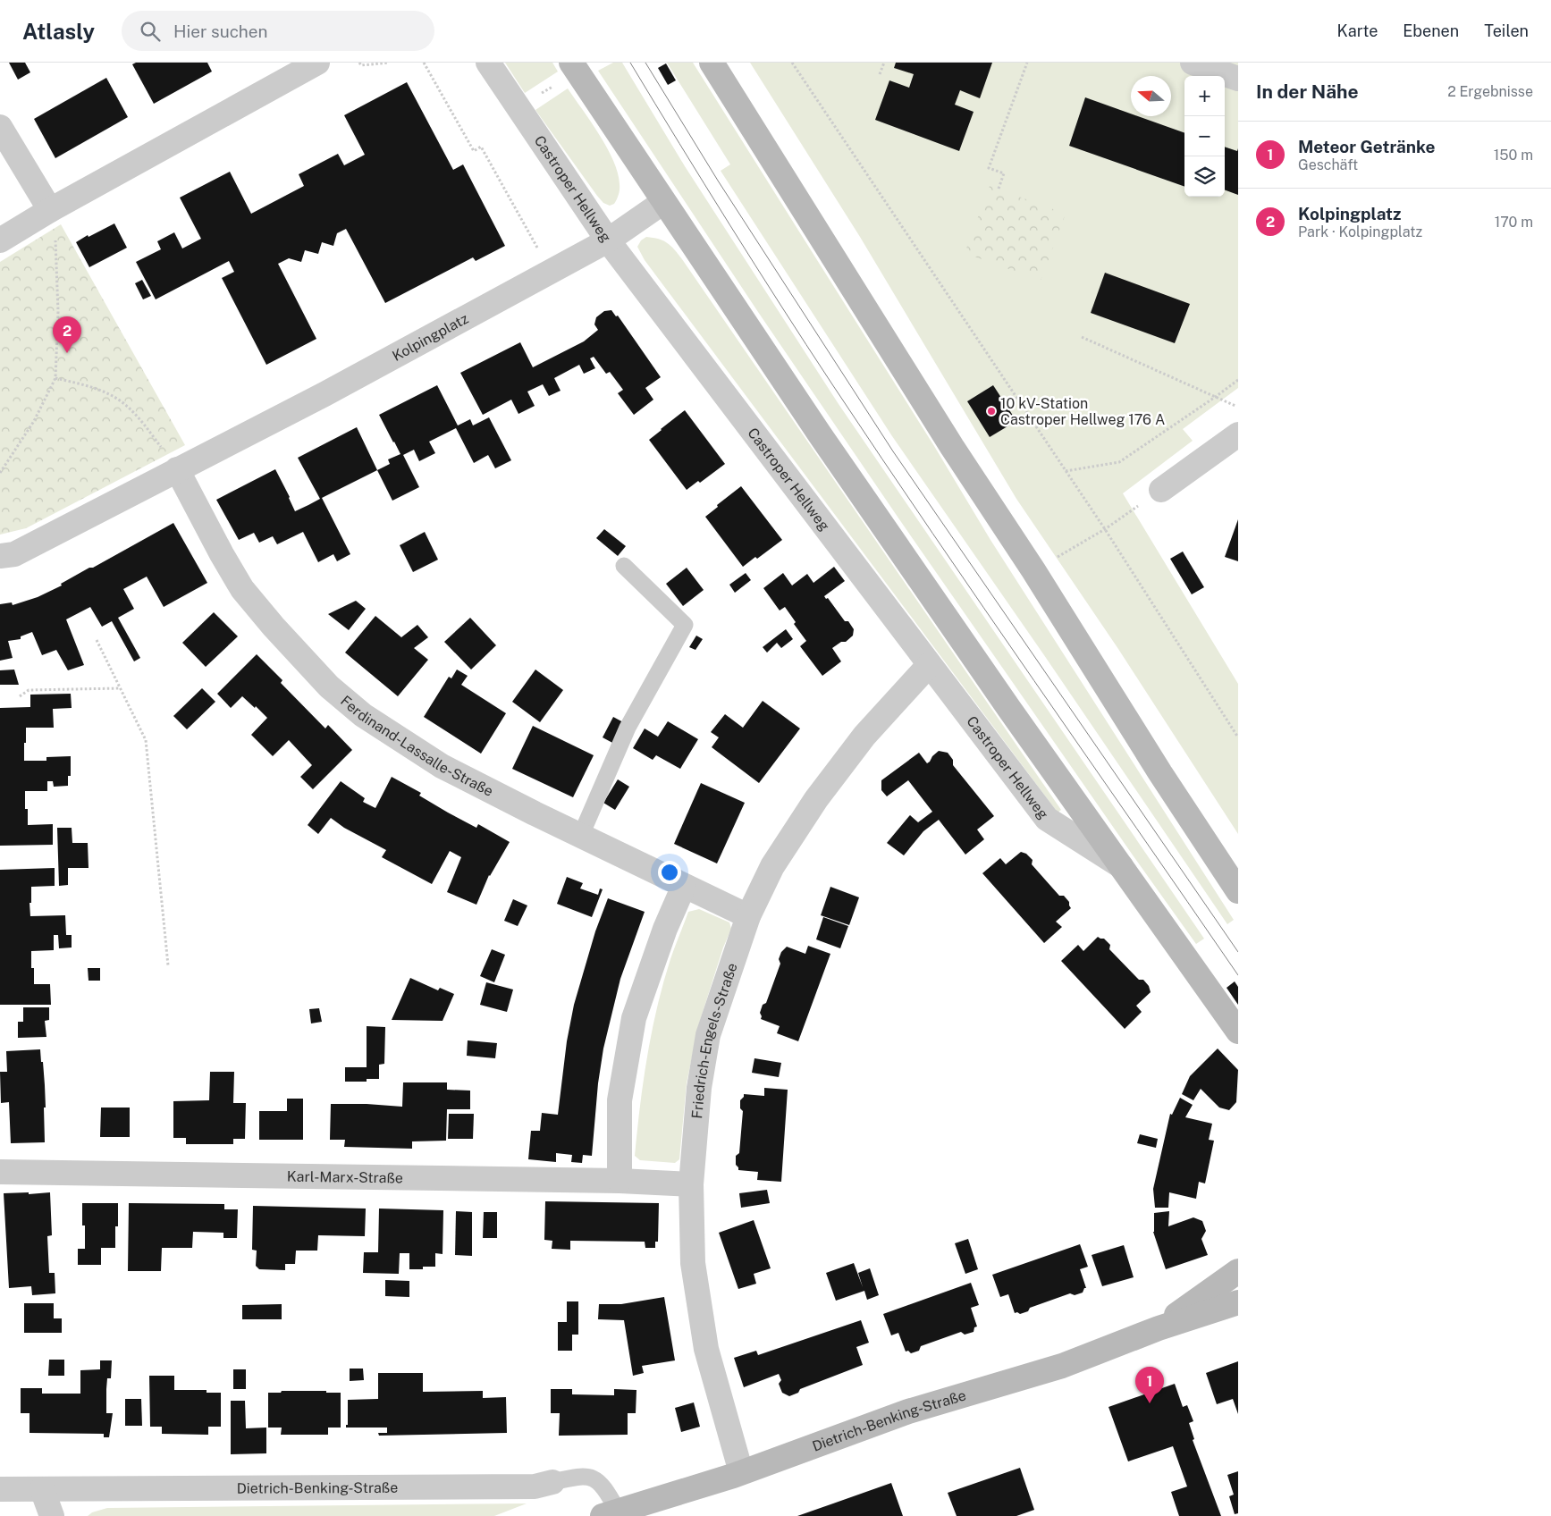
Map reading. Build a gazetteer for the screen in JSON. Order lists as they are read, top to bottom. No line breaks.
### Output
{"streets":{"main road":["Castroper Hellweg","Dietrich-Benking-Straße"],"street":["Kolpingplatz","Ferdinand-Lassalle-Straße","Friedrich-Engels-Straße","Karl-Marx-Straße"]},"crossings":[["Castroper Hellweg","Kolpingplatz"],["Castroper Hellweg","Friedrich-Engels-Straße"],["Kolpingplatz","Ferdinand-Lassalle-Straße"],["Ferdinand-Lassalle-Straße","Friedrich-Engels-Straße"],["Friedrich-Engels-Straße","Karl-Marx-Straße"],["Friedrich-Engels-Straße","Dietrich-Benking-Straße"]],"places":["10 kV-Station Castroper Hellweg 176 A"],"north":"left","page":{"header":"Atlasly","search":"Hier suchen","nav":["Karte","Ebenen","Teilen"],"heading":["In der Nähe","2 Ergebnisse"],"map_buttons":["+","−"],"list":[{"mark":"1","name":"Meteor Getränke","note":"Geschäft","value":"150 m"},{"mark":"2","name":"Kolpingplatz","note":"Park · Kolpingplatz","value":"170 m"}],"pins":["2","1"]}}
